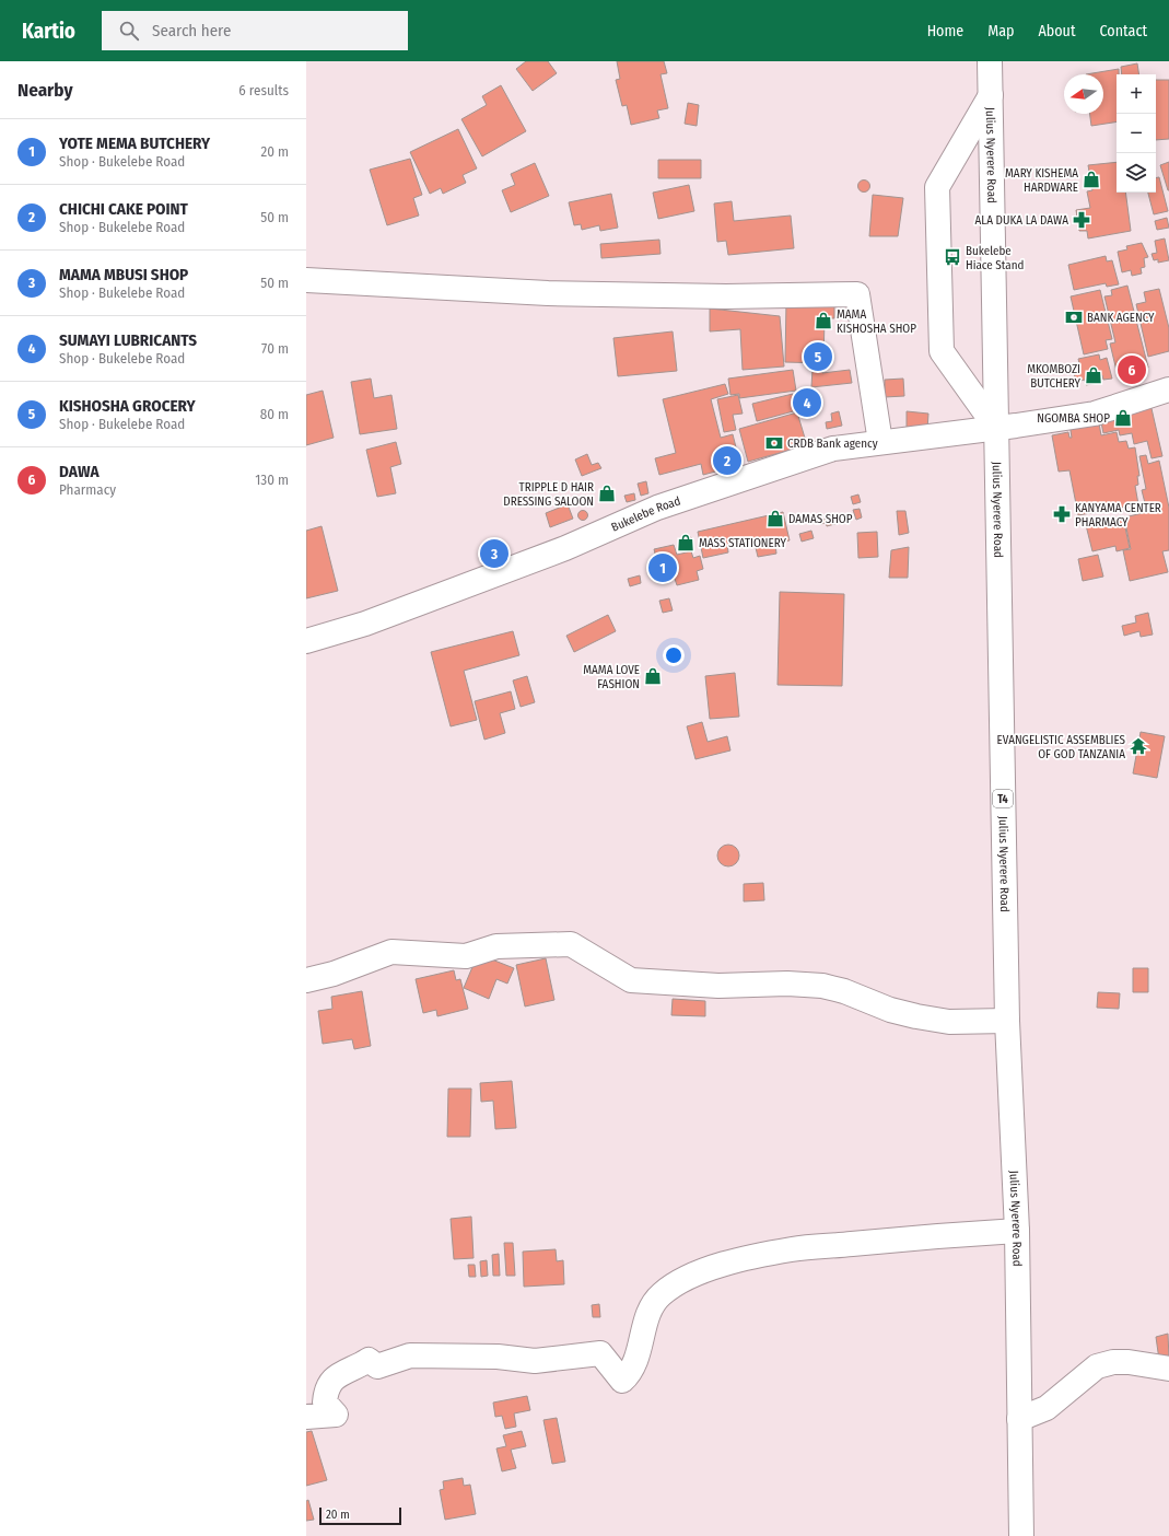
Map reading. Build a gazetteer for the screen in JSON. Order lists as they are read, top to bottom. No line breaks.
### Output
{"streets":{"main road":["Julius Nyerere Road","Bukelebe Road","T4"]},"crossings":[["Julius Nyerere Road","Bukelebe Road"]],"places":{"shop":["MARY KISHEMA HARDWARE","MAMA KISHOSHA SHOP","MKOMBOZI BUTCHERY","NGOMBA SHOP","TRIPPLE D HAIR DRESSING SALOON","DAMAS SHOP","MASS STATIONERY","MAMA LOVE FASHION"],"pharmacy":["ALA DUKA LA DAWA","KANYAMA CENTER PHARMACY"],"bus stop":["Bukelebe Hiace Stand"],"bank":["BANK AGENCY","CRDB Bank agency"],"temple":["EVANGELISTIC ASSEMBLIES OF GOD TANZANIA"]},"scale_bar":"20 m","north":"left","page":{"header":"Kartio","search":"Search here","nav":["Home","Map","About","Contact"],"heading":["Nearby","6 results"],"map_buttons":["+","−"],"list":[{"mark":"1","name":"YOTE MEMA BUTCHERY","note":"Shop · Bukelebe Road","value":"20 m"},{"mark":"2","name":"CHICHI CAKE POINT","note":"Shop · Bukelebe Road","value":"50 m"},{"mark":"3","name":"MAMA MBUSI SHOP","note":"Shop · Bukelebe Road","value":"50 m"},{"mark":"4","name":"SUMAYI LUBRICANTS","note":"Shop · Bukelebe Road","value":"70 m"},{"mark":"5","name":"KISHOSHA GROCERY","note":"Shop · Bukelebe Road","value":"80 m"},{"mark":"6","name":"DAWA","note":"Pharmacy","value":"130 m"}],"pins":["5","6","4","2","3","1"],"scale":"20 m"}}
